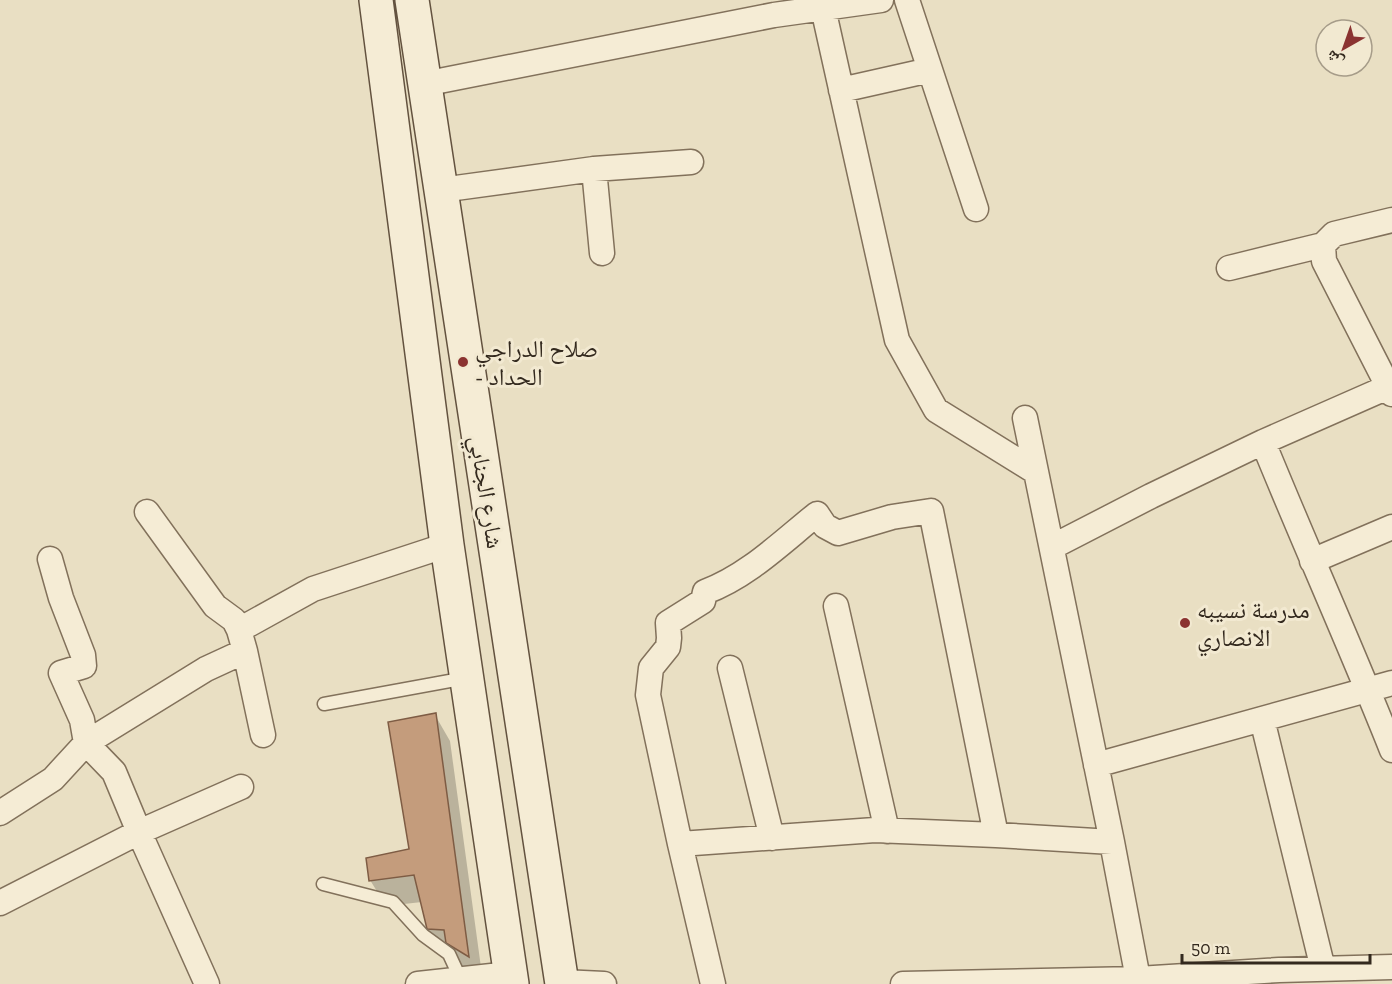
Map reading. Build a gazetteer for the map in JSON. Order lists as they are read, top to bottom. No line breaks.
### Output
{"streets":{"street":["شارع الجنابي"]},"places":["صلاح الدراجي - الحداد","مدرسة نسيبه الانصاري"],"scale_bar":"50 m","north":"bottom left"}
